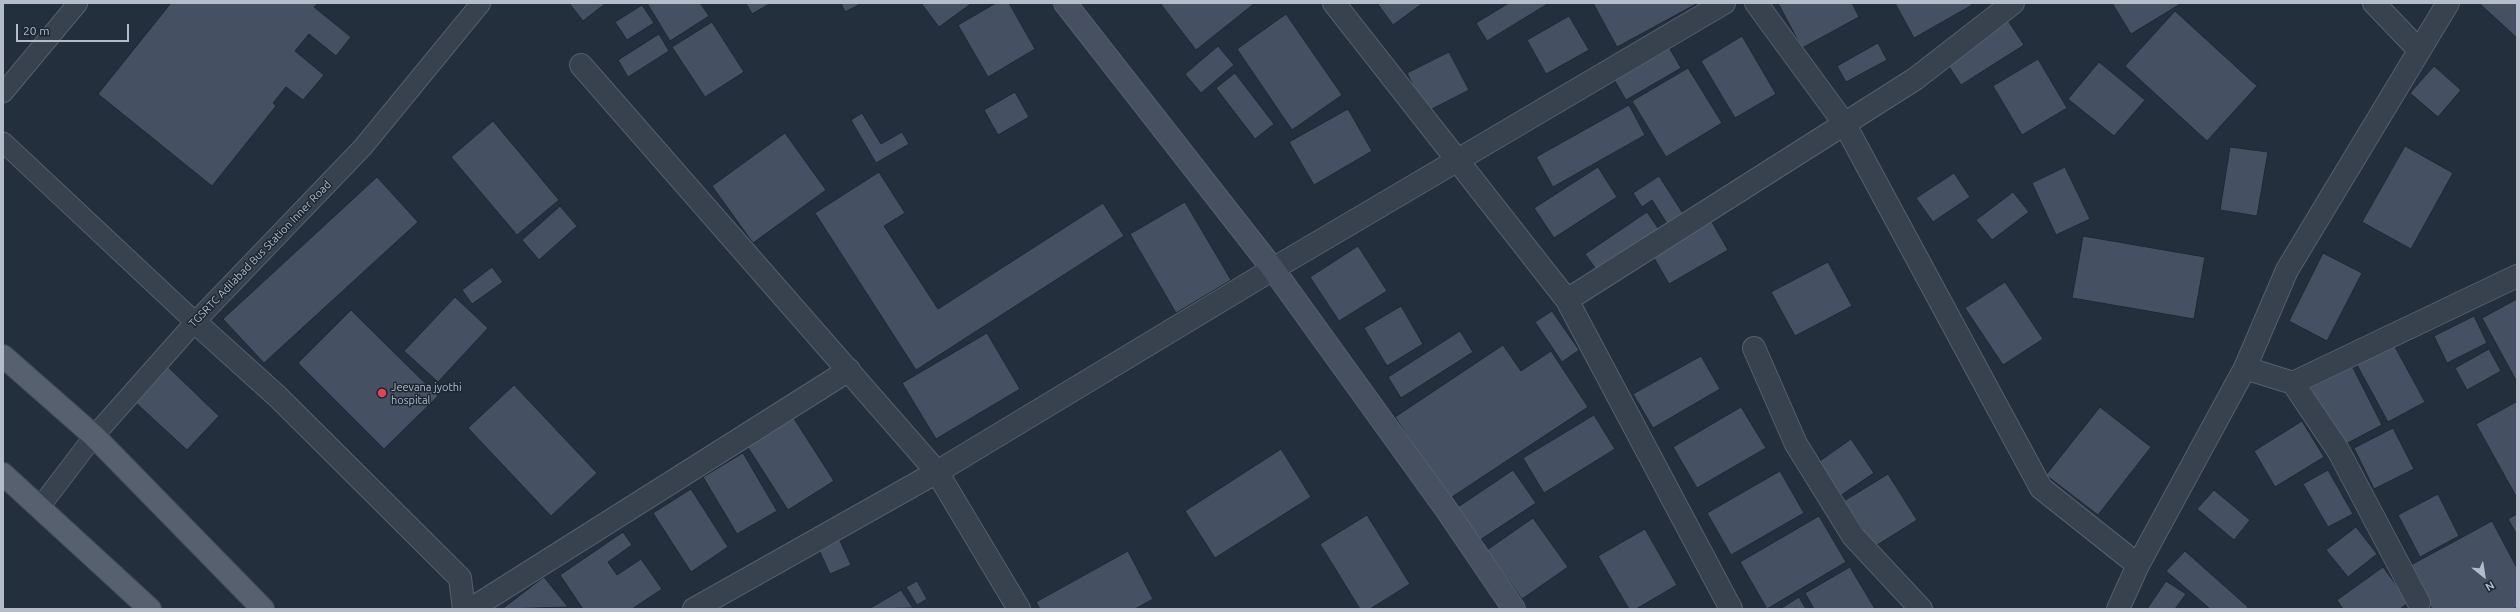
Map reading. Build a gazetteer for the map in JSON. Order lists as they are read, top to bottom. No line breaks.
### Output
{"streets":{"lane":["TGSRTC Adilabad Bus Station Inner Road"]},"places":["Jeevana jyothi hospital"],"scale_bar":"20 m","north":"bottom right"}
